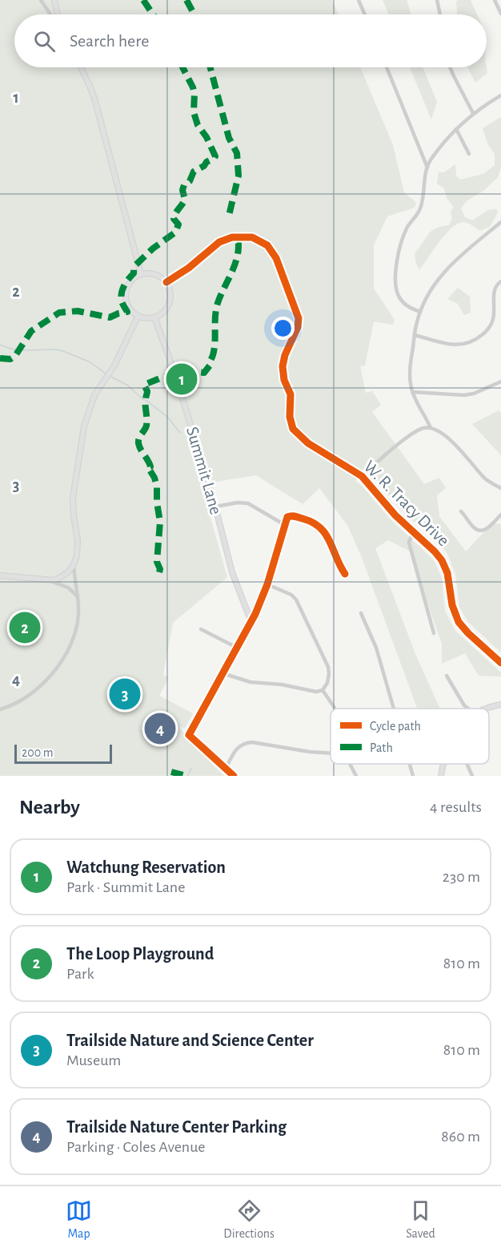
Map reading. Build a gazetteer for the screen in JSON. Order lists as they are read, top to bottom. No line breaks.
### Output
{"streets":{"street":["Summit Lane","W. R. Tracy Drive"]},"crossings":[["Summit Lane","W. R. Tracy Drive"]],"legend":["Cycle path","Path"],"scale_bar":"200 m","page":{"search":"Search here","pins":["1","2","3","4"],"scale":"200 m","heading":["Nearby","4 results"],"list":[{"mark":"1","name":"Watchung Reservation","note":"Park · Summit Lane","value":"230 m"},{"mark":"2","name":"The Loop Playground","note":"Park","value":"810 m"},{"mark":"3","name":"Trailside Nature and Science Center","note":"Museum","value":"810 m"},{"mark":"4","name":"Trailside Nature Center Parking","note":"Parking · Coles Avenue","value":"860 m"}],"nav":["Map","Directions","Saved"]},"grid":{"rows":["1","2","3","4"]}}
